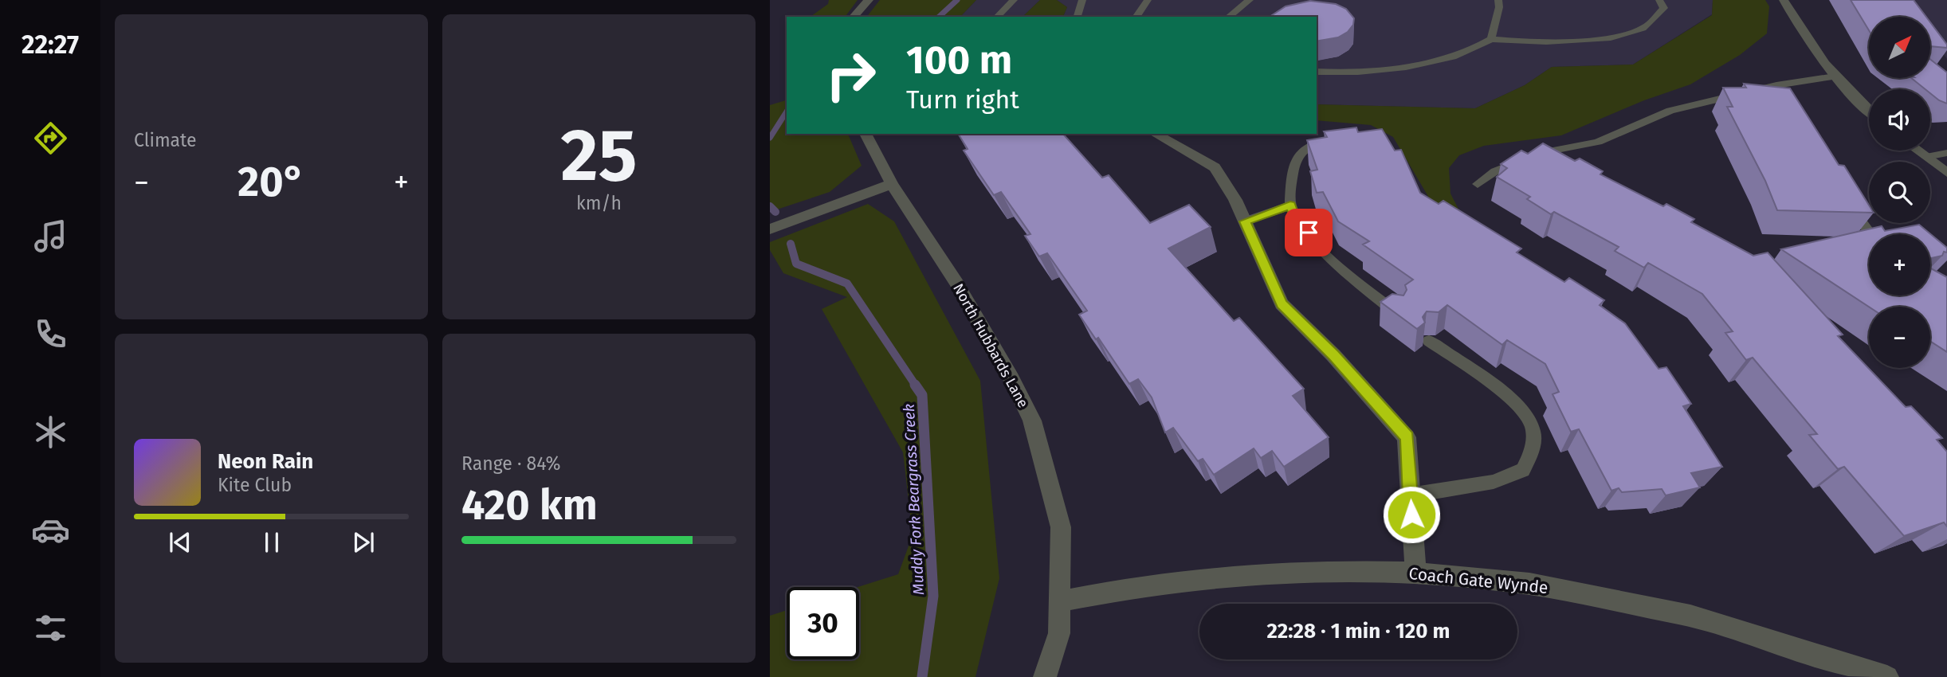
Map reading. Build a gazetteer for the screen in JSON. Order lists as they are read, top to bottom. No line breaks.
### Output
{"streets":{"street":["North Hubbards Lane","Coach Gate Wynde"]},"crossings":[["North Hubbards Lane","Coach Gate Wynde"]],"water":["Muddy Fork Beargrass Creek"],"north":"top right","page":{"tabs":"22:27","tile":["Climate",["25","km/h"],["Range · 84%","420 km"]],"map_buttons":["+","−"],"turn":["100 m","Turn right"],"heat":["−","20°","+"],"song":["Neon Rain","Kite Club"],"limit":"30","trip":"22:28 · 1 min · 120 m"}}
